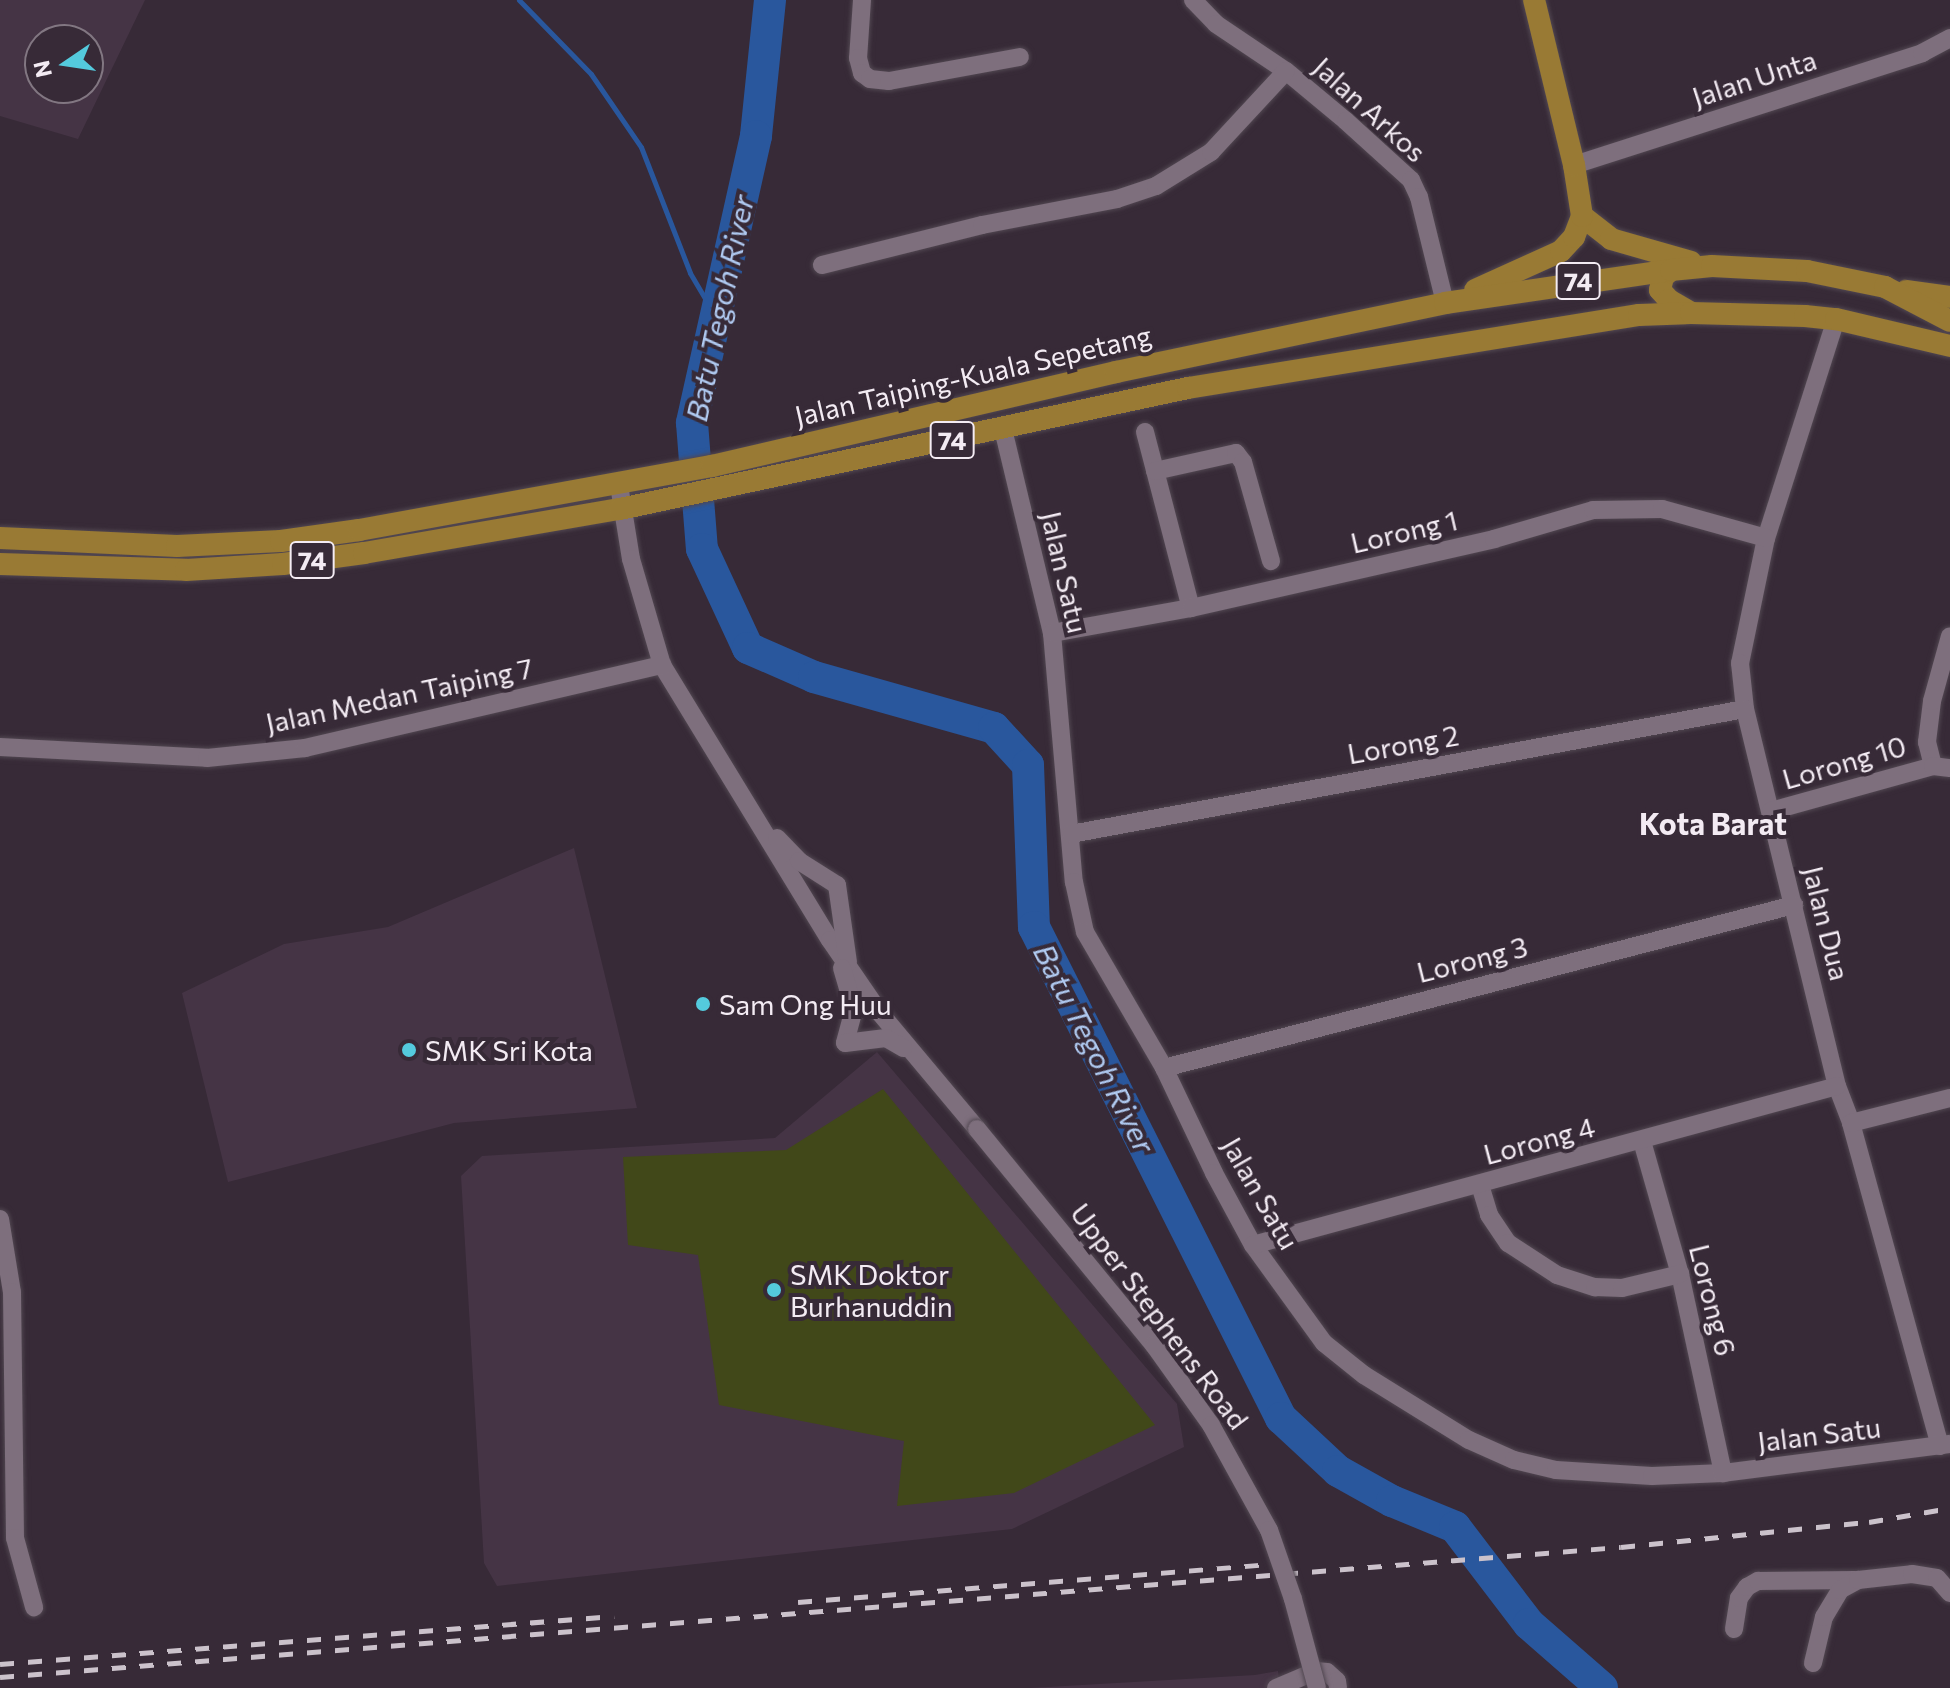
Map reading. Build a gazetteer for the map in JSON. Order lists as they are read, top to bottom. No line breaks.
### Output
{"streets":{"main road":["74","Jalan Taiping-Kuala Sepetang"],"street":["Jalan Unta","Jalan Arkos","Lorong 1","Jalan Satu","Jalan Medan Taiping 7","Lorong 2","Lorong 10","Jalan Dua","Lorong 3","Lorong 4","Lorong 6","Upper Stephens Road"]},"crossings":[["Jalan Arkos","Jalan Taiping-Kuala Sepetang"],["Jalan Taiping-Kuala Sepetang","Jalan Satu"],["Jalan Taiping-Kuala Sepetang","Jalan Dua"],["Lorong 1","Jalan Satu"],["Lorong 1","Jalan Dua"],["Jalan Satu","Lorong 2"],["Jalan Satu","Jalan Dua"],["Jalan Satu","Lorong 3"],["Jalan Satu","Lorong 4"],["Jalan Satu","Lorong 6"],["Lorong 2","Jalan Dua"],["Lorong 10","Jalan Dua"],["Jalan Dua","Lorong 3"],["Jalan Dua","Lorong 4"],["Lorong 4","Lorong 6"]],"districts":["Kota Barat"],"water":["Batu Tegoh River"],"places":["Sam Ong Huu","SMK Sri Kota","SMK Doktor Burhanuddin"],"north":"left"}
